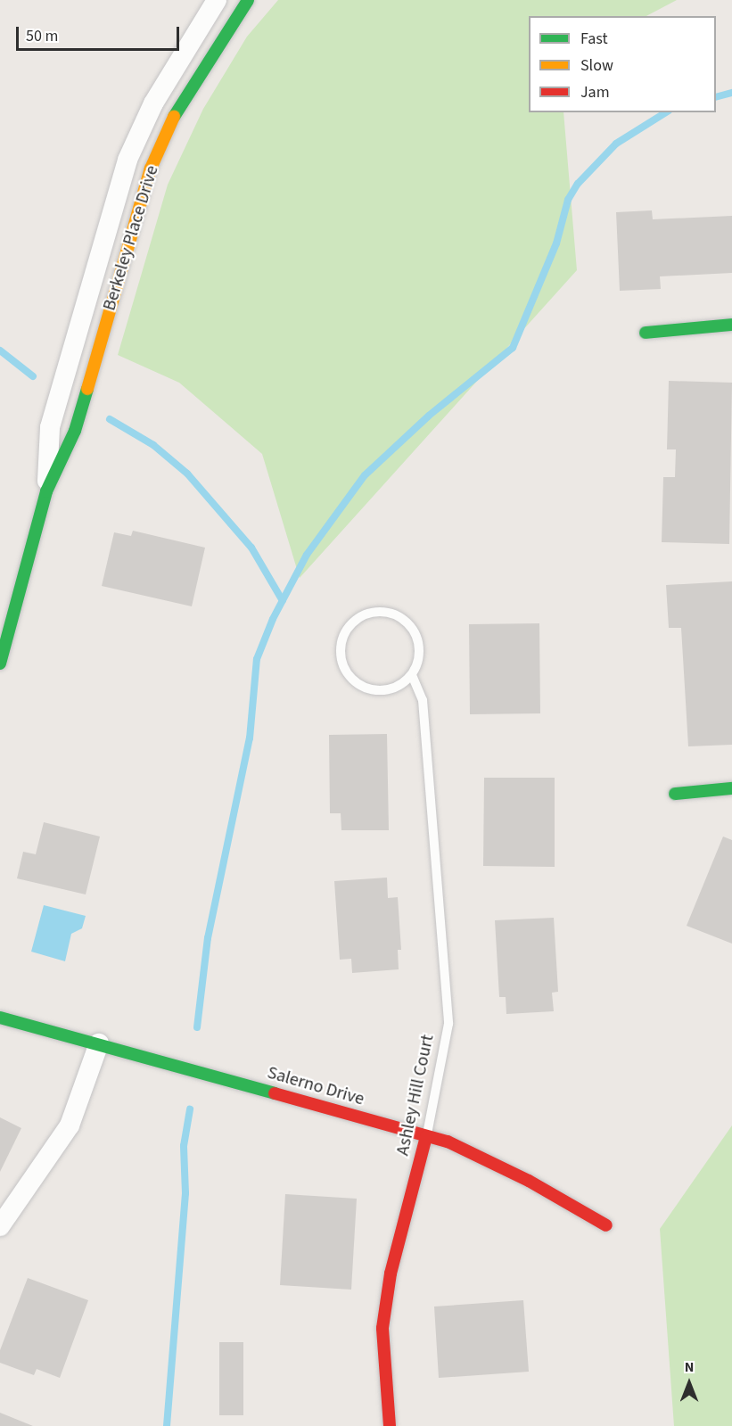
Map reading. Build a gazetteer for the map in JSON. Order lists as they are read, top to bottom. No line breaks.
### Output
{"streets":{"street":["Berkeley Place Drive","Salerno Drive","Ashley Hill Court"]},"crossings":[["Salerno Drive","Ashley Hill Court"]],"legend":["Fast","Slow","Jam"],"scale_bar":"50 m","north":"top"}
